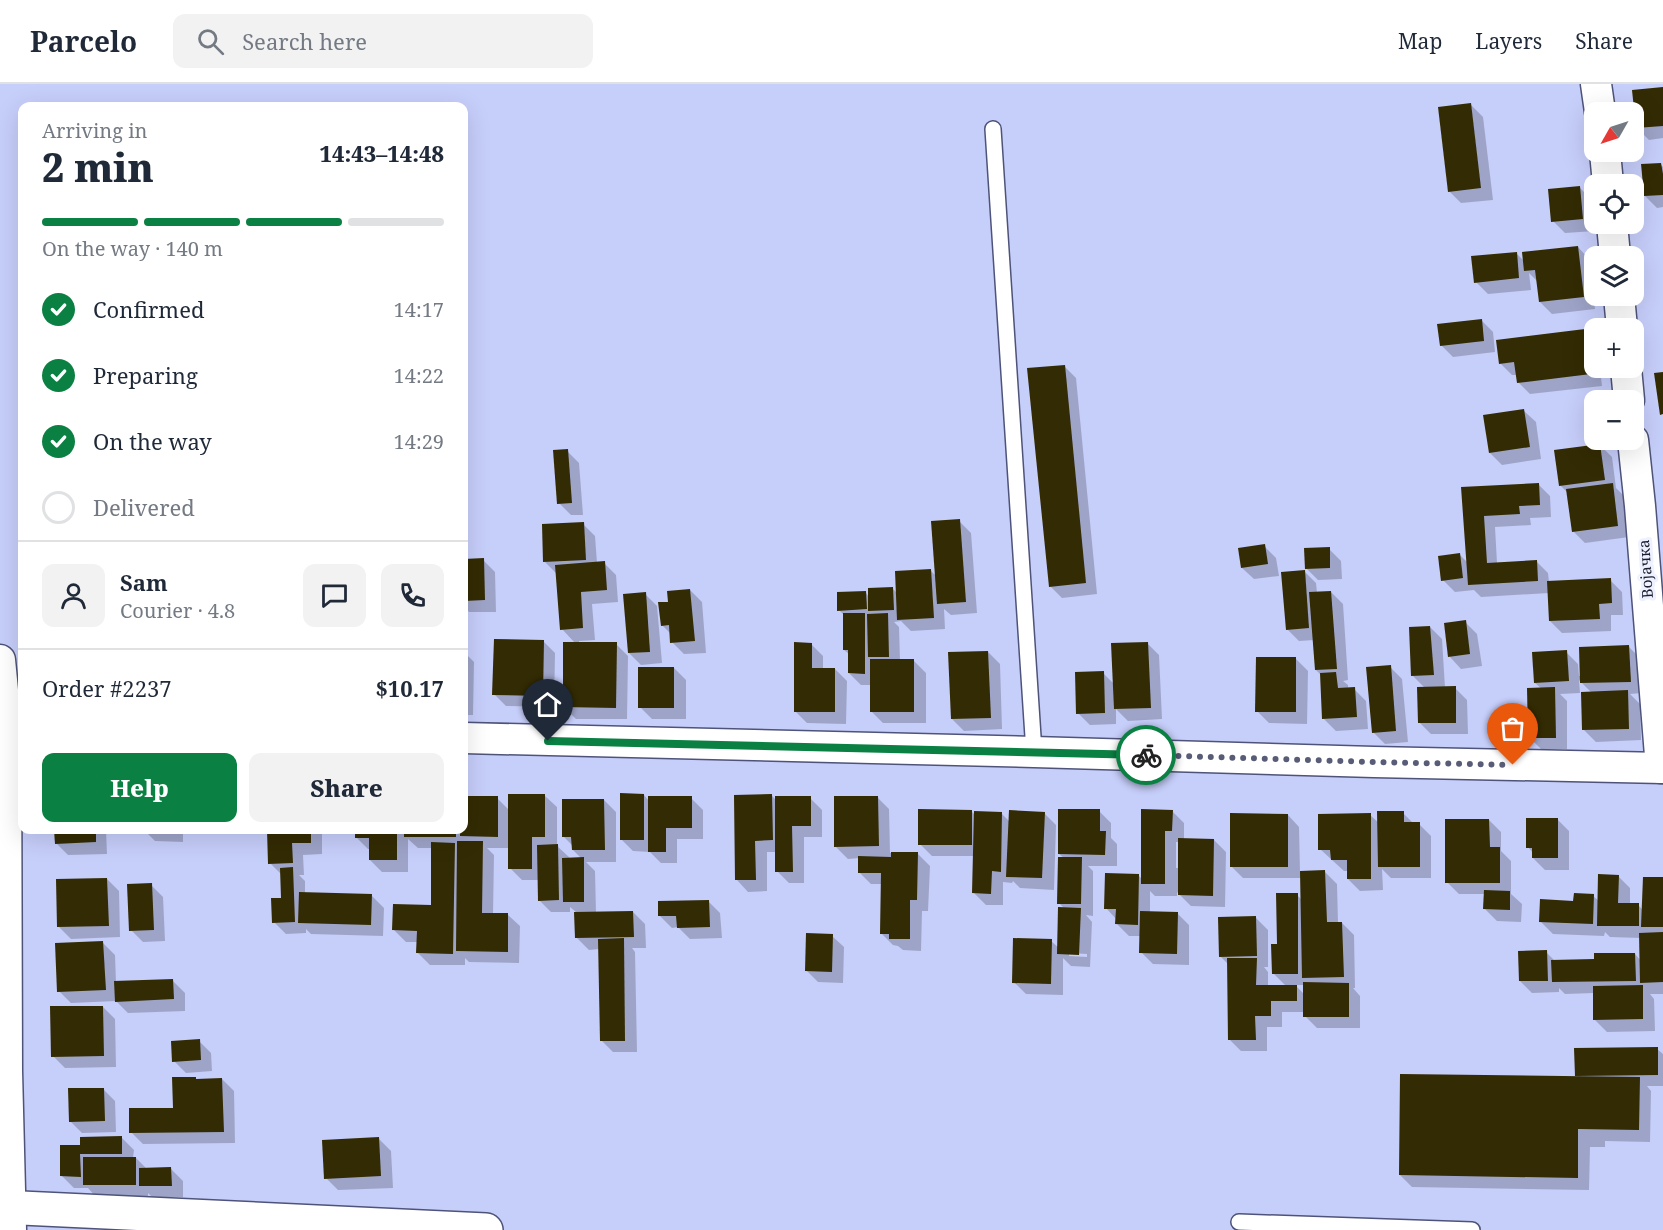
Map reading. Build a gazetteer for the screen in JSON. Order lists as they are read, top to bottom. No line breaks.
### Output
{"streets":{"street":["Војачка"]},"north":"bottom left","page":{"header":"Parcelo","search":"Search here","nav":["Map","Layers","Share"],"map_buttons":["+","−"],"heading":["2 min","Arriving in","14:43–14:48"],"panel":["Sam","Courier · 4.8","Order #2237","$10.17"],"bar":"On the way · 140 m","list":[["Confirmed","14:17"],["Preparing","14:22"],["On the way","14:29"],"Delivered"],"buttons":["Help","Share"]}}
